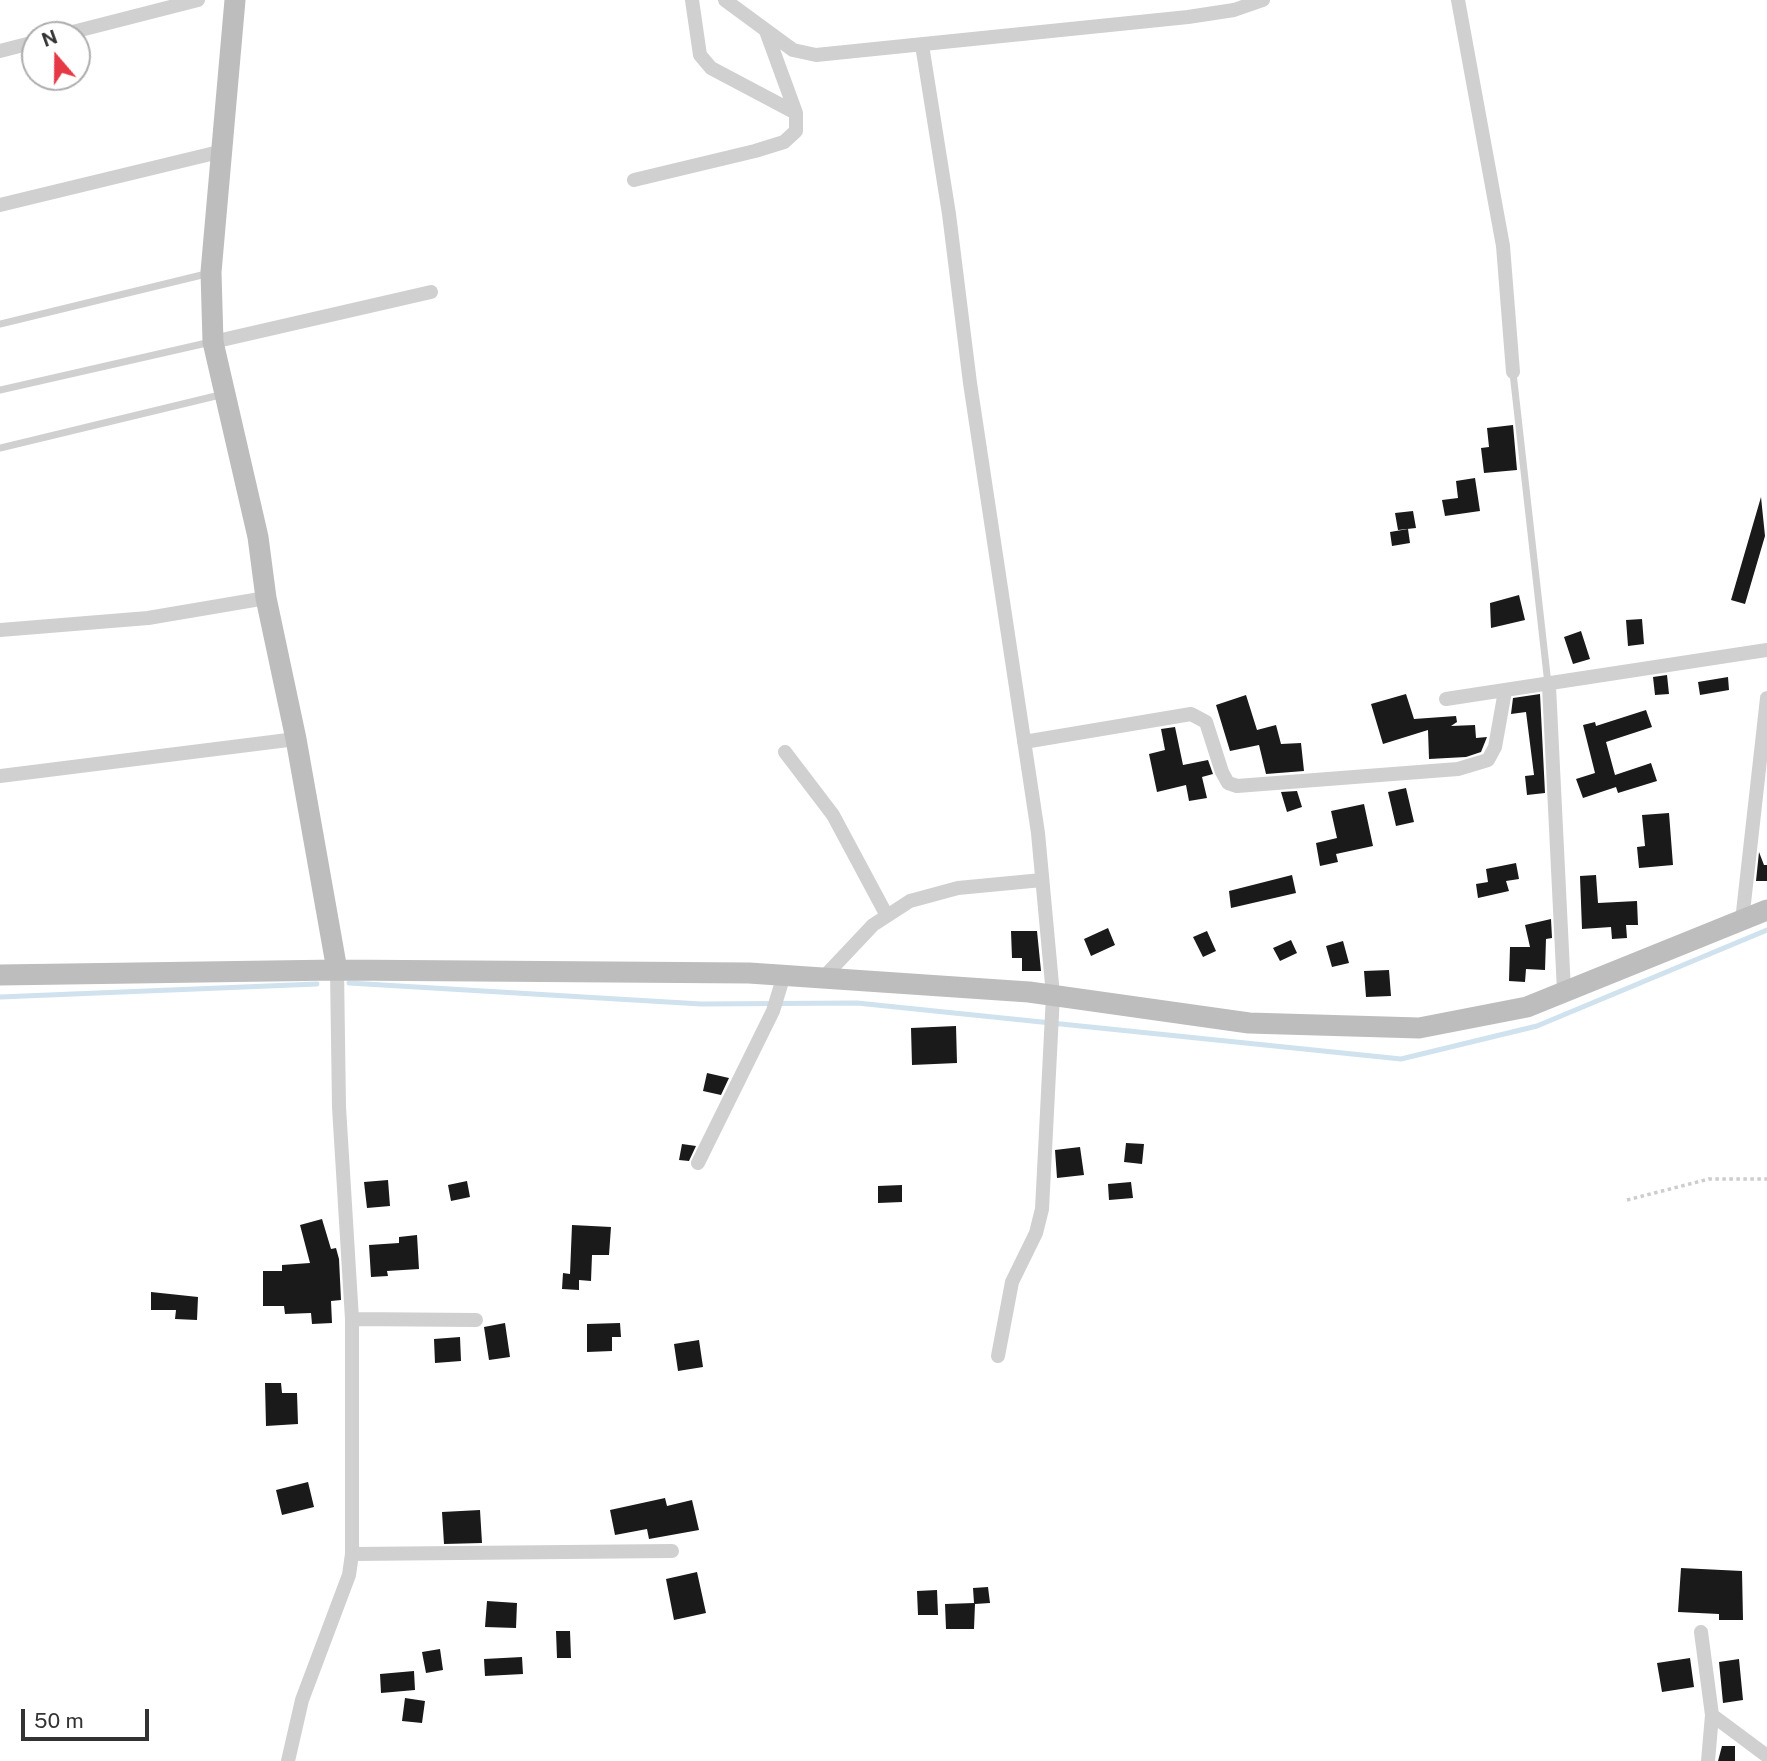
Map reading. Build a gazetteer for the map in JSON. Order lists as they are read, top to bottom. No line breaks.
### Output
{"scale_bar":"50 m","north":"top"}
